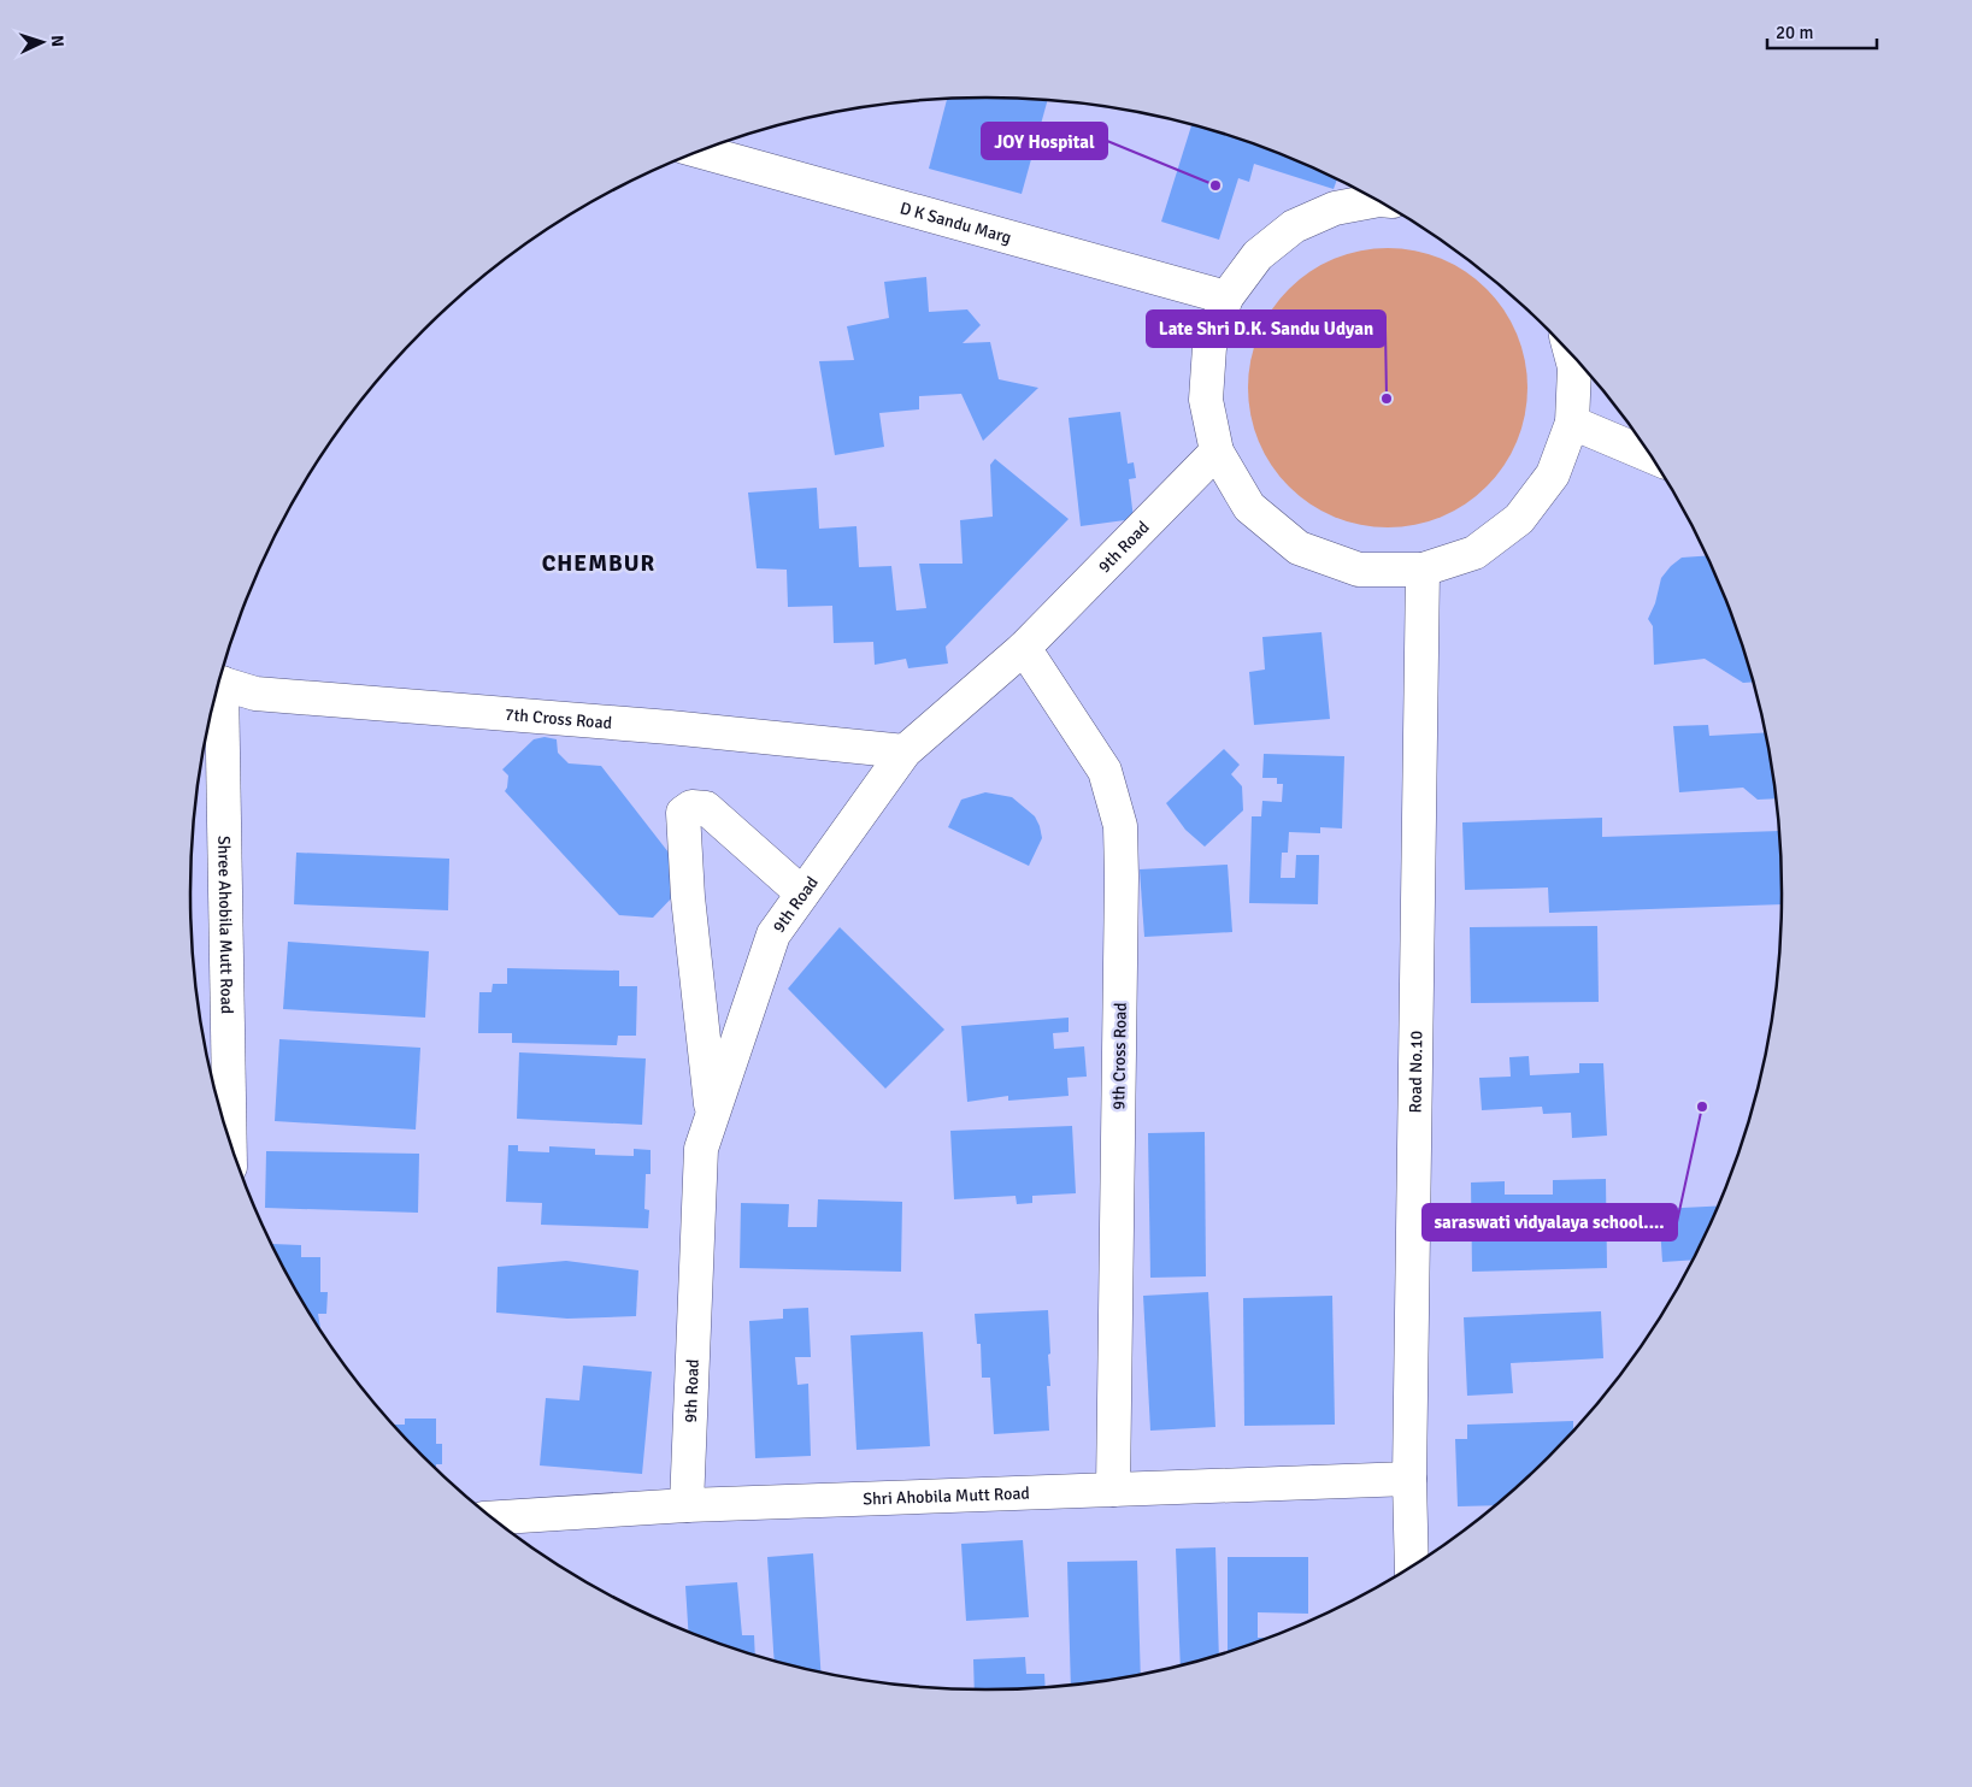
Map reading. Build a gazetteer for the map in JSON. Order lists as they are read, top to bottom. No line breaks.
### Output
{"streets":{"street":["D K Sandu Marg","9th Road","7th Cross Road","Shree Ahobila Mutt Road","9th Cross Road","Road No.10","Shri Ahobila Mutt Road"]},"crossings":[["9th Road","7th Cross Road"],["9th Road","9th Cross Road"],["9th Road","Shri Ahobila Mutt Road"],["9th Cross Road","Shri Ahobila Mutt Road"],["Road No.10","Shri Ahobila Mutt Road"]],"districts":["CHEMBUR"],"places":["JOY Hospital","Late Shri D.K. Sandu Udyan","saraswati vidyalaya school...."],"scale_bar":"20 m","north":"right"}
